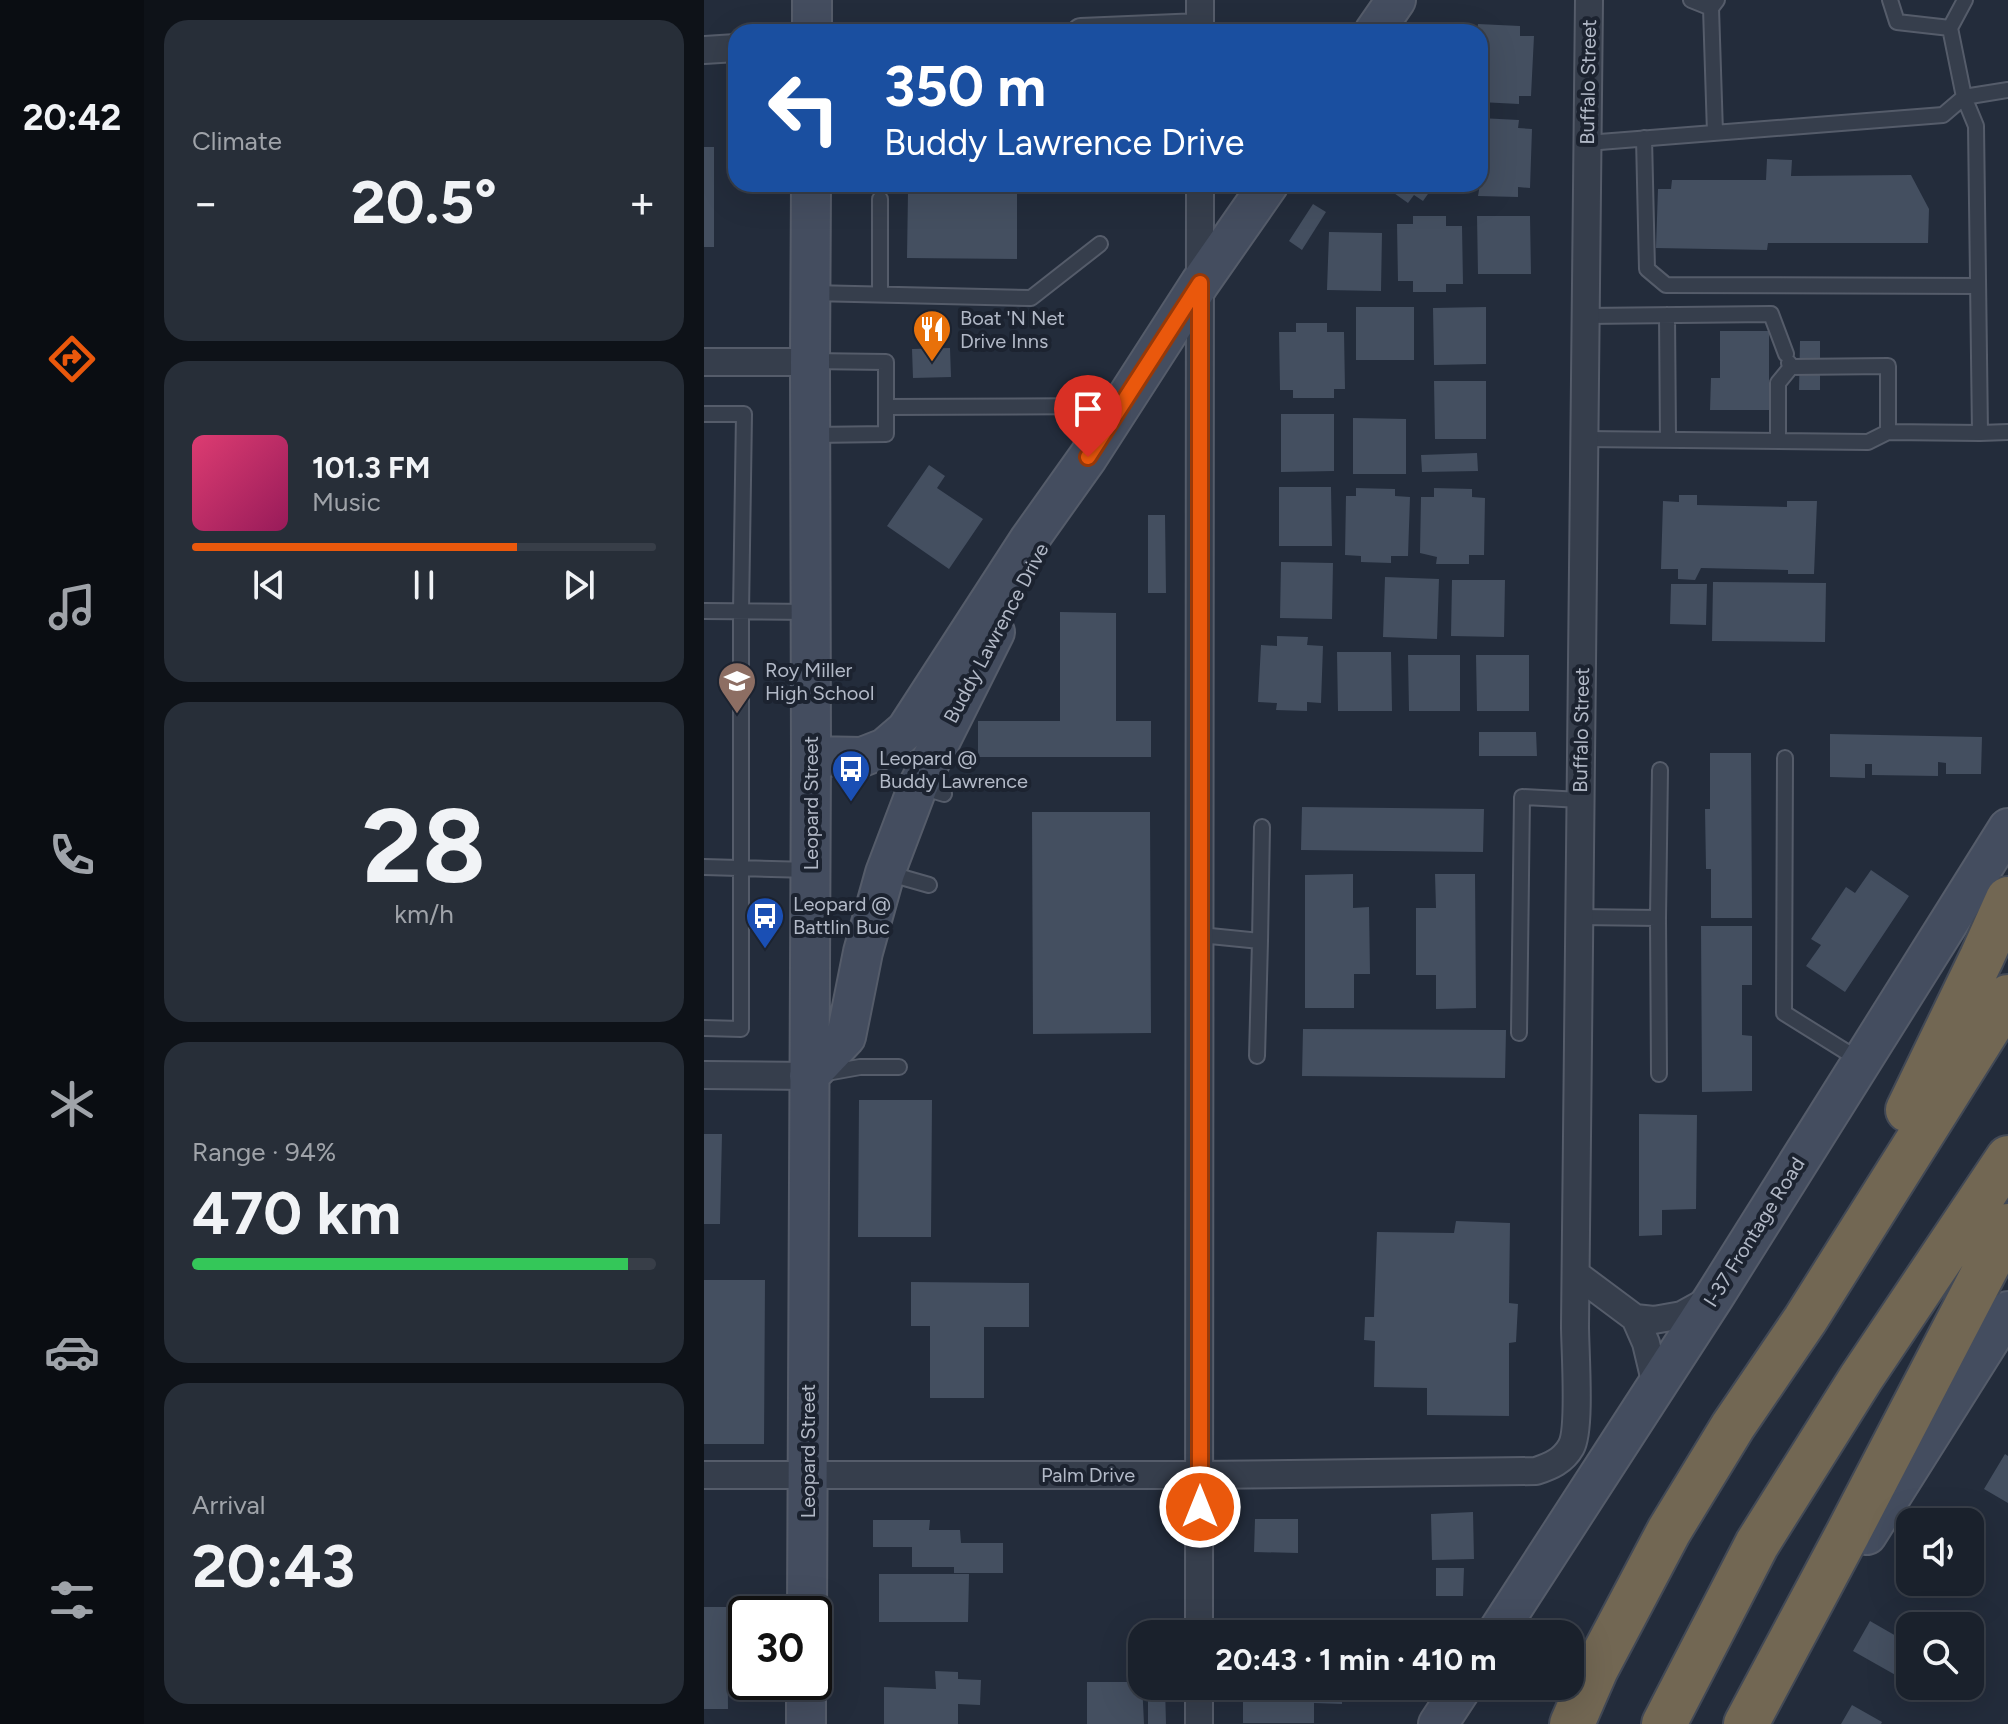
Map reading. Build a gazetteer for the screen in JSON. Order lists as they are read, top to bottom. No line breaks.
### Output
{"streets":{"main road":["Buddy Lawrence Drive","Leopard Street","I-37 Frontage Road"],"street":["Buffalo Street","Palm Drive"]},"crossings":[["Buffalo Street","Palm Drive"],["Buddy Lawrence Drive","Leopard Street"],["Leopard Street","Palm Drive"]],"places":{"restaurant":["Boat 'N Net Drive Inns"],"school or university":["Roy Miller High School"],"bus stop":["Leopard @ Buddy Lawrence","Leopard @ Battlin Buc"]},"page":{"tabs":"20:42","tile":["Climate",["28","km/h"],["Range · 94%","470 km"],["Arrival","20:43"]],"turn":["350 m","Buddy Lawrence Drive"],"heat":["−","20.5°","+"],"song":["101.3 FM","Music"],"limit":"30","trip":"20:43 · 1 min · 410 m"}}
